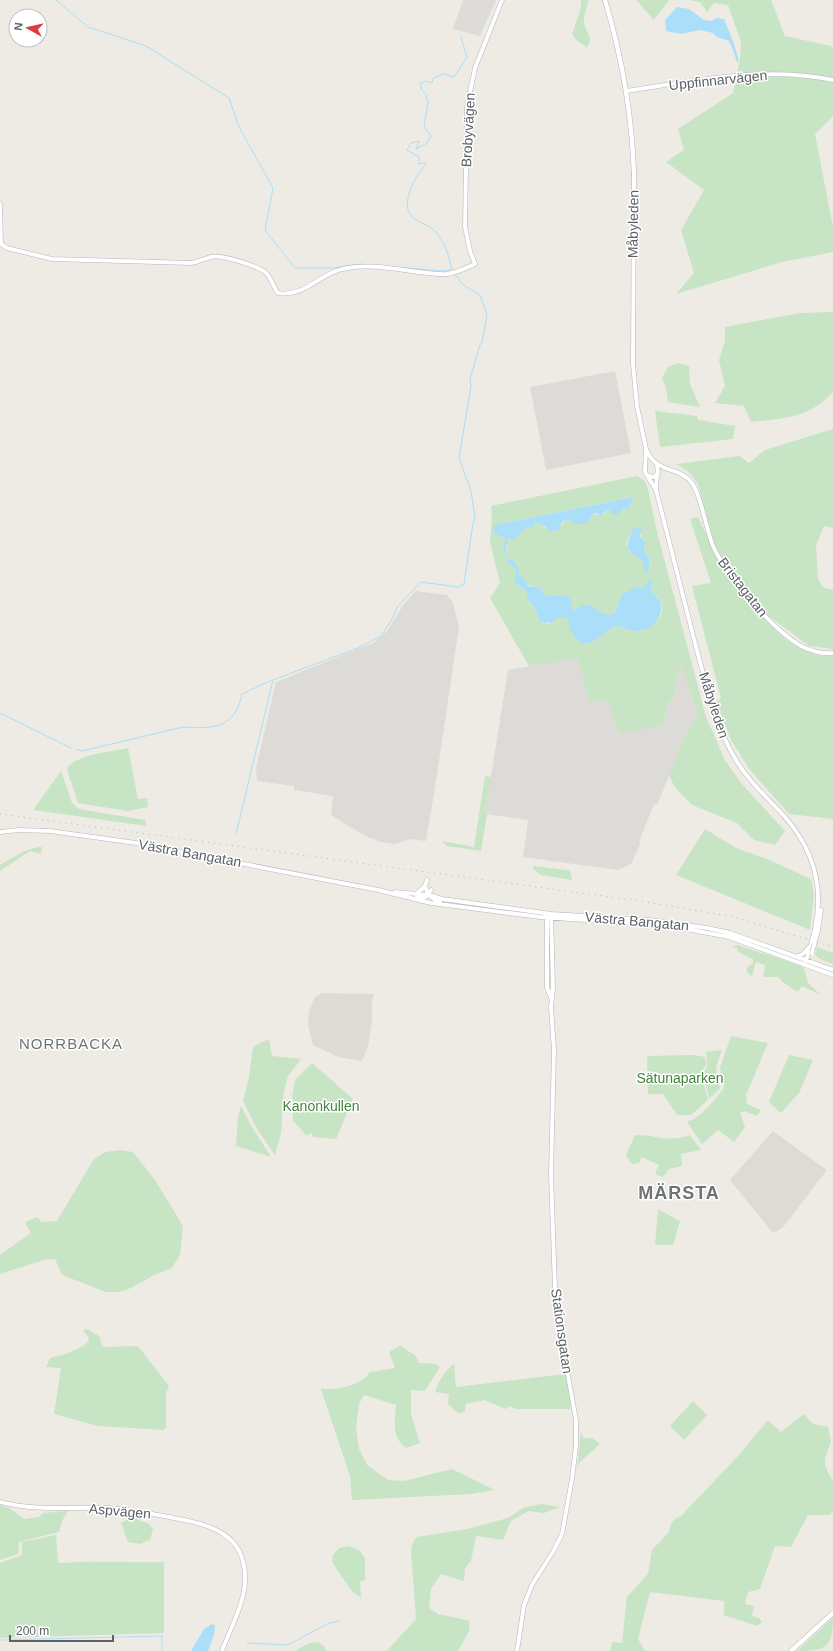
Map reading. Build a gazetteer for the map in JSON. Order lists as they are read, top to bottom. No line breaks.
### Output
{"streets":{"main road":["Måbyleden"],"street":["Uppfinnarvägen","Brobyvägen","Bristagatan","Västra Bangatan","Stationsgatan","Aspvägen"]},"crossings":[["Uppfinnarvägen","Måbyleden"],["Måbyleden","Bristagatan"],["Måbyleden","Västra Bangatan"],["Västra Bangatan","Stationsgatan"]],"districts":["NORRBACKA","MÄRSTA"],"parks":["Sätunaparken","Kanonkullen"],"scale_bar":"200 m","north":"left"}
